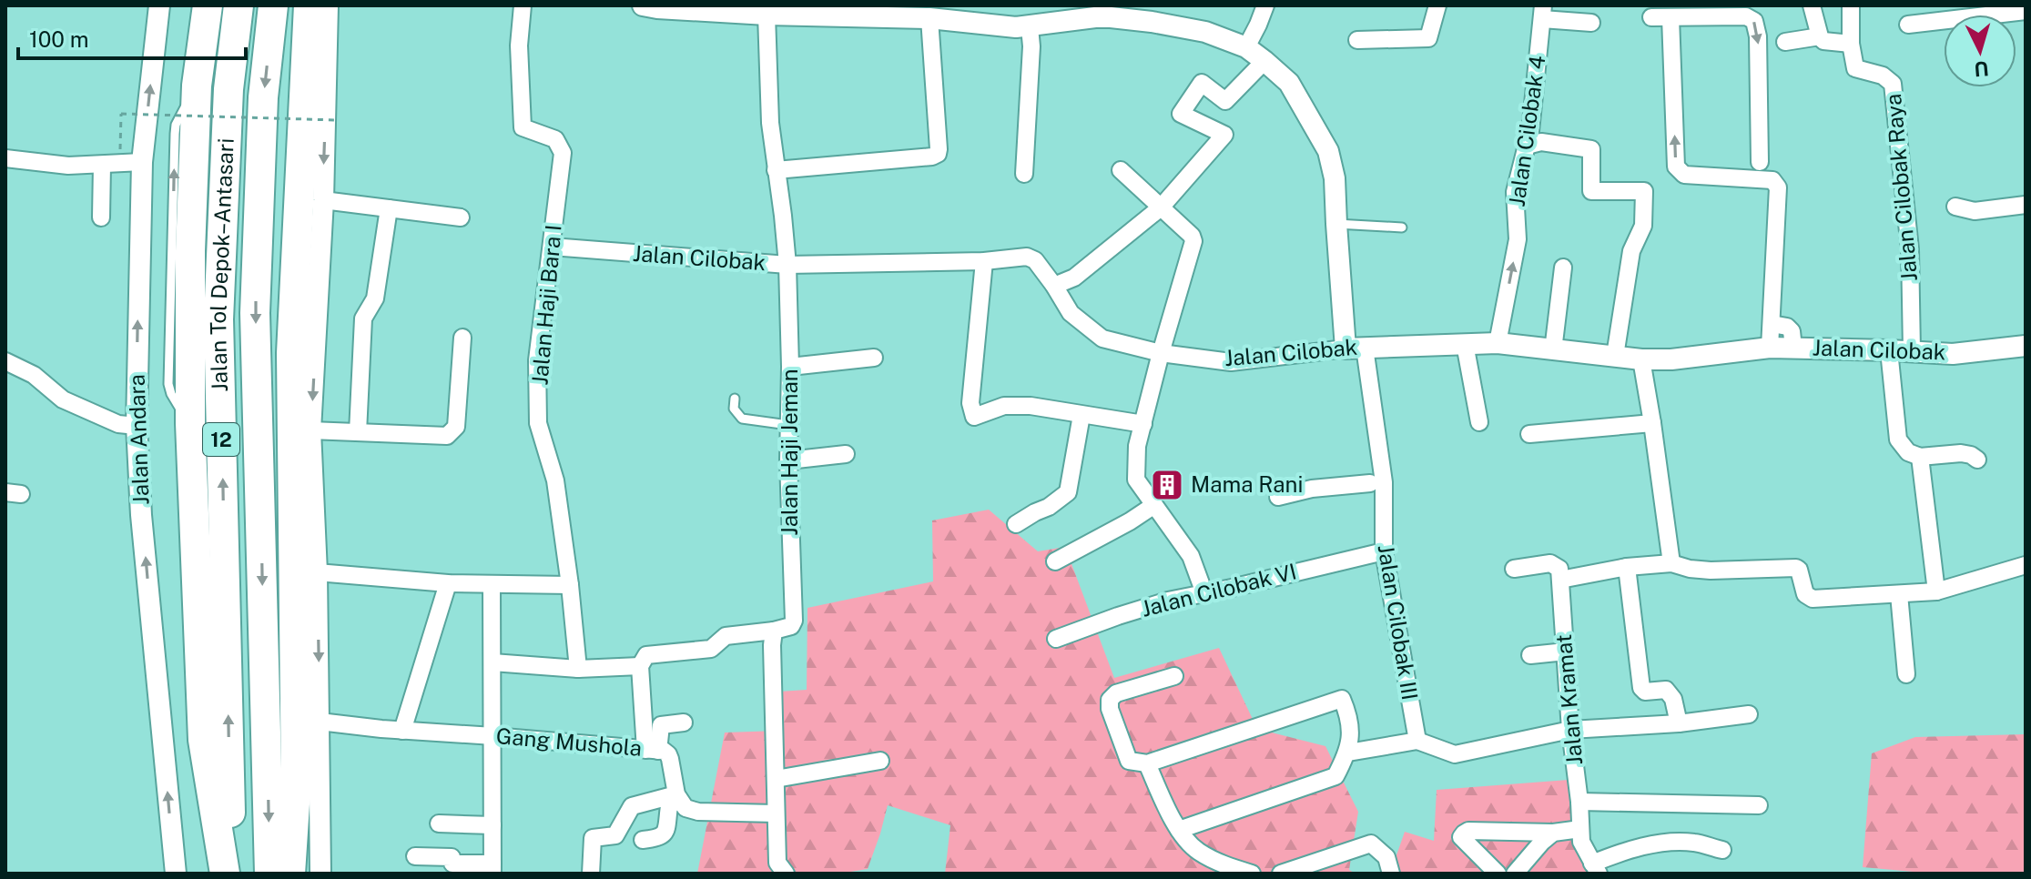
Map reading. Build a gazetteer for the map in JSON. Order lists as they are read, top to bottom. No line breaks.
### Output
{"streets":{"highway":["Jalan Tol Depok–Antasari","12"],"street":["Jalan Cilobak 4","Jalan Cilobak Raya","Jalan Cilobak","Jalan Haji Bara I","Jalan Andara","Jalan Haji Jeman","Jalan Cilobak VI","Jalan Cilobak III","Jalan Kramat","Gang Mushola"]},"crossings":[["Jalan Cilobak 4","Jalan Cilobak"],["Jalan Cilobak Raya","Jalan Cilobak"],["Jalan Cilobak","Jalan Haji Bara I"],["Jalan Cilobak","Jalan Haji Jeman"],["Jalan Cilobak","Jalan Cilobak III"],["Jalan Cilobak VI","Jalan Cilobak III"]],"places":{"building":["Mama Rani"]},"scale_bar":"100 m","north":"bottom"}
